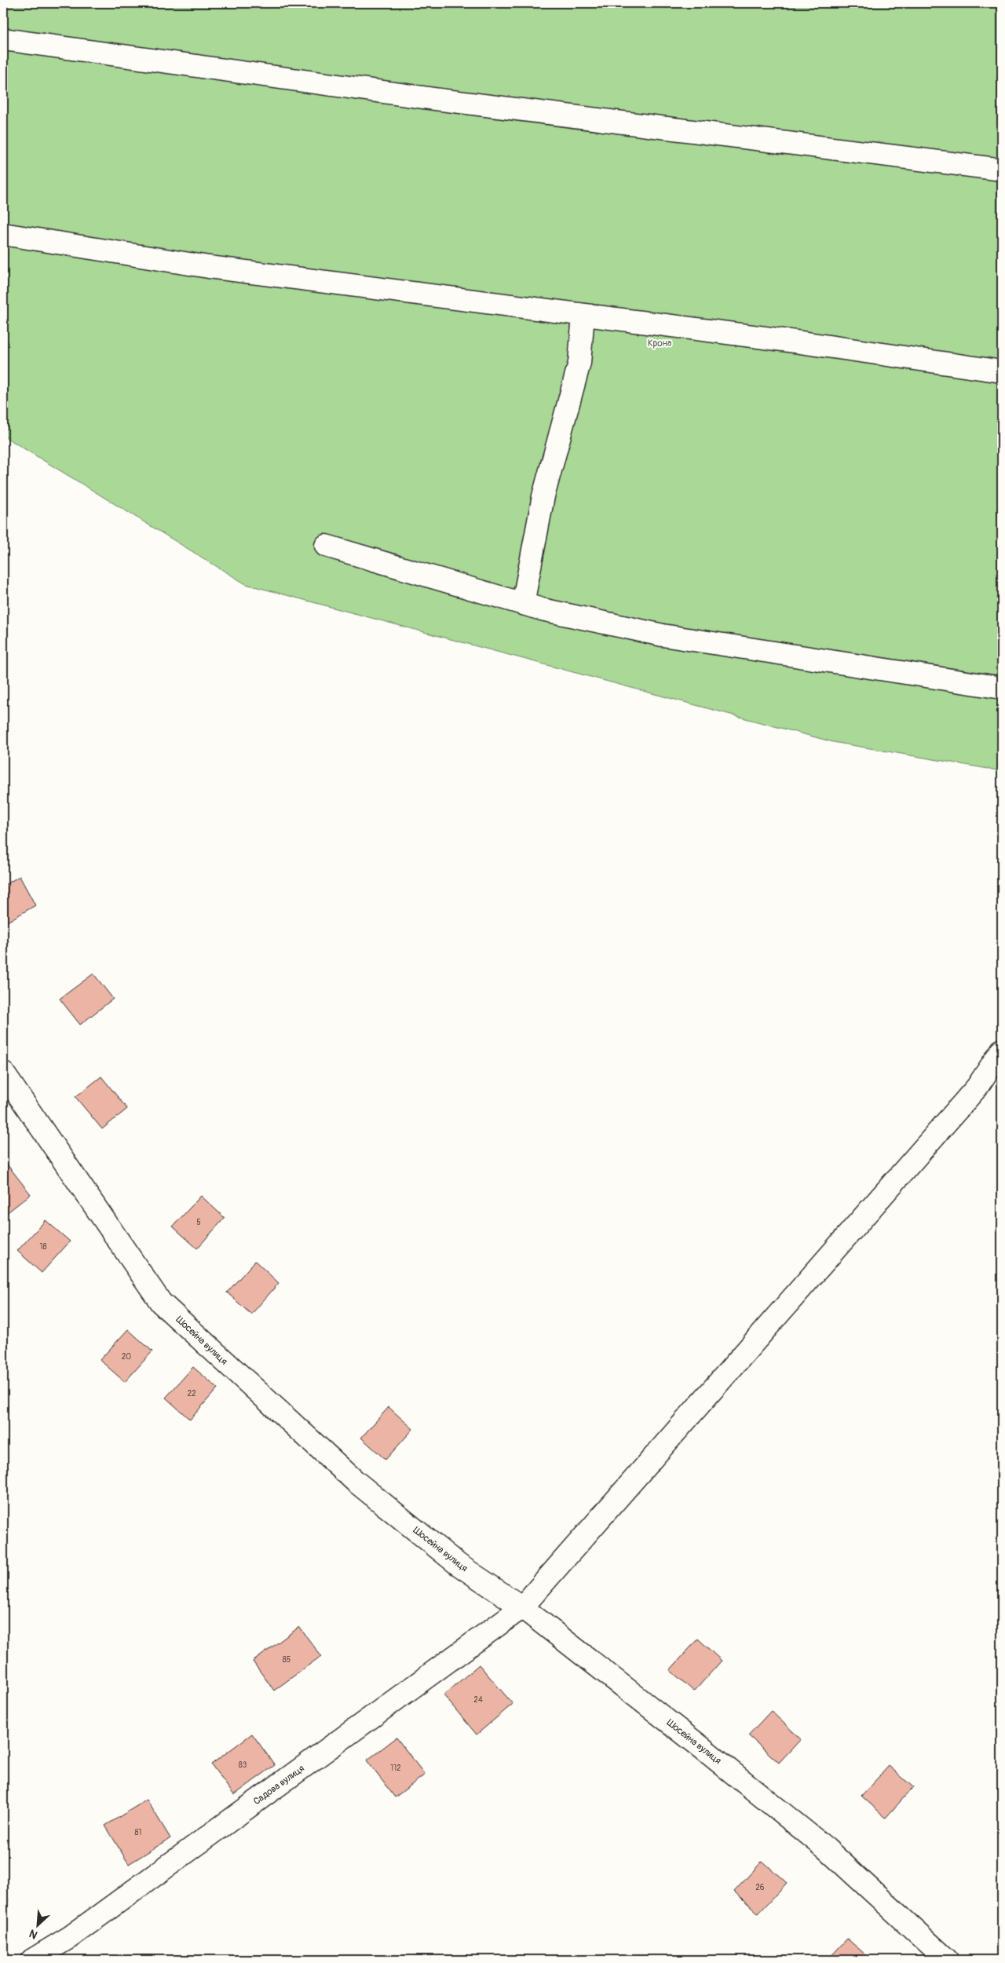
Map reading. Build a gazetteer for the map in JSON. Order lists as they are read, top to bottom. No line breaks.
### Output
{"streets":{"street":["Шосейна вулиця","Садова вулиця"]},"crossings":[["Шосейна вулиця","Садова вулиця"]],"parks":["Крона"],"house_numbers":["5","18","20","22","85","24","83","112","81","26"],"north":"bottom left"}
